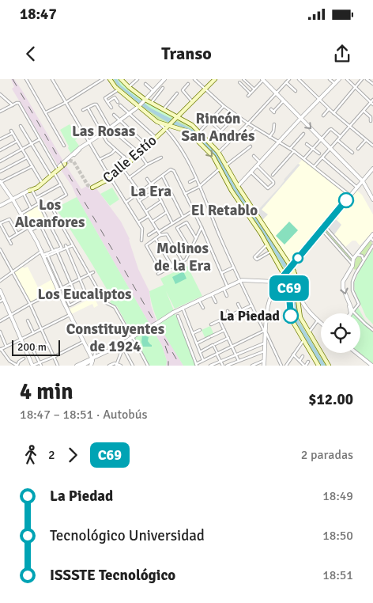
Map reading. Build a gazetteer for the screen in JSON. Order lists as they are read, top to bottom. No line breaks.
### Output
{"streets":{"main road":["Calle Estío"]},"districts":["Rincón San Andrés","Las Rosas","La Era","Los Alcanfores","El Retablo","Molinos de la Era","Los Eucaliptos","Constituyentes de 1924"],"places":["La Piedad"],"lines":["bus line C69"],"scale_bar":"200 m","page":{"status":"18:47","header":"Transo","on_map":"C69","scale":"200 m","heading":["4 min","18:47 – 18:51 · Autobús","$12.00"],"legs":["2","C69","2 paradas"],"list":[{"name":"La Piedad","value":"18:49"},{"name":"Tecnológico Universidad","value":"18:50"},{"name":"ISSSTE Tecnológico","value":"18:51"}]}}
